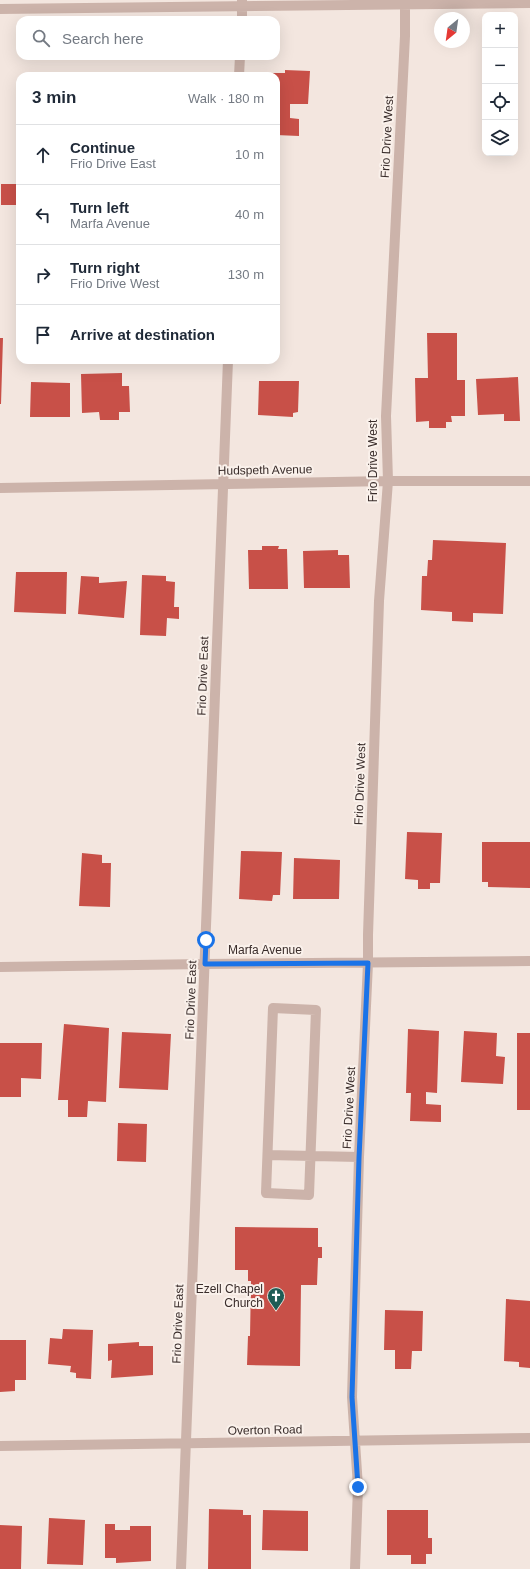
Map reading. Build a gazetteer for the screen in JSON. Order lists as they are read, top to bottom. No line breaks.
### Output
{"streets":{"street":["Frio Drive West","Hudspeth Avenue","Frio Drive East","Marfa Avenue","Overton Road"]},"crossings":[["Frio Drive West","Hudspeth Avenue"],["Frio Drive West","Marfa Avenue"],["Frio Drive West","Overton Road"],["Hudspeth Avenue","Frio Drive East"],["Frio Drive East","Marfa Avenue"],["Frio Drive East","Overton Road"]],"places":{"church":["Ezell Chapel Church"]},"north":"bottom left","page":{"map_buttons":["+","−"],"search":"Search here","heading":["3 min","Walk · 180 m"],"list":[["Continue","Frio Drive East","10 m"],["Turn left","Marfa Avenue","40 m"],["Turn right","Frio Drive West","130 m"],"Arrive at destination"]}}
